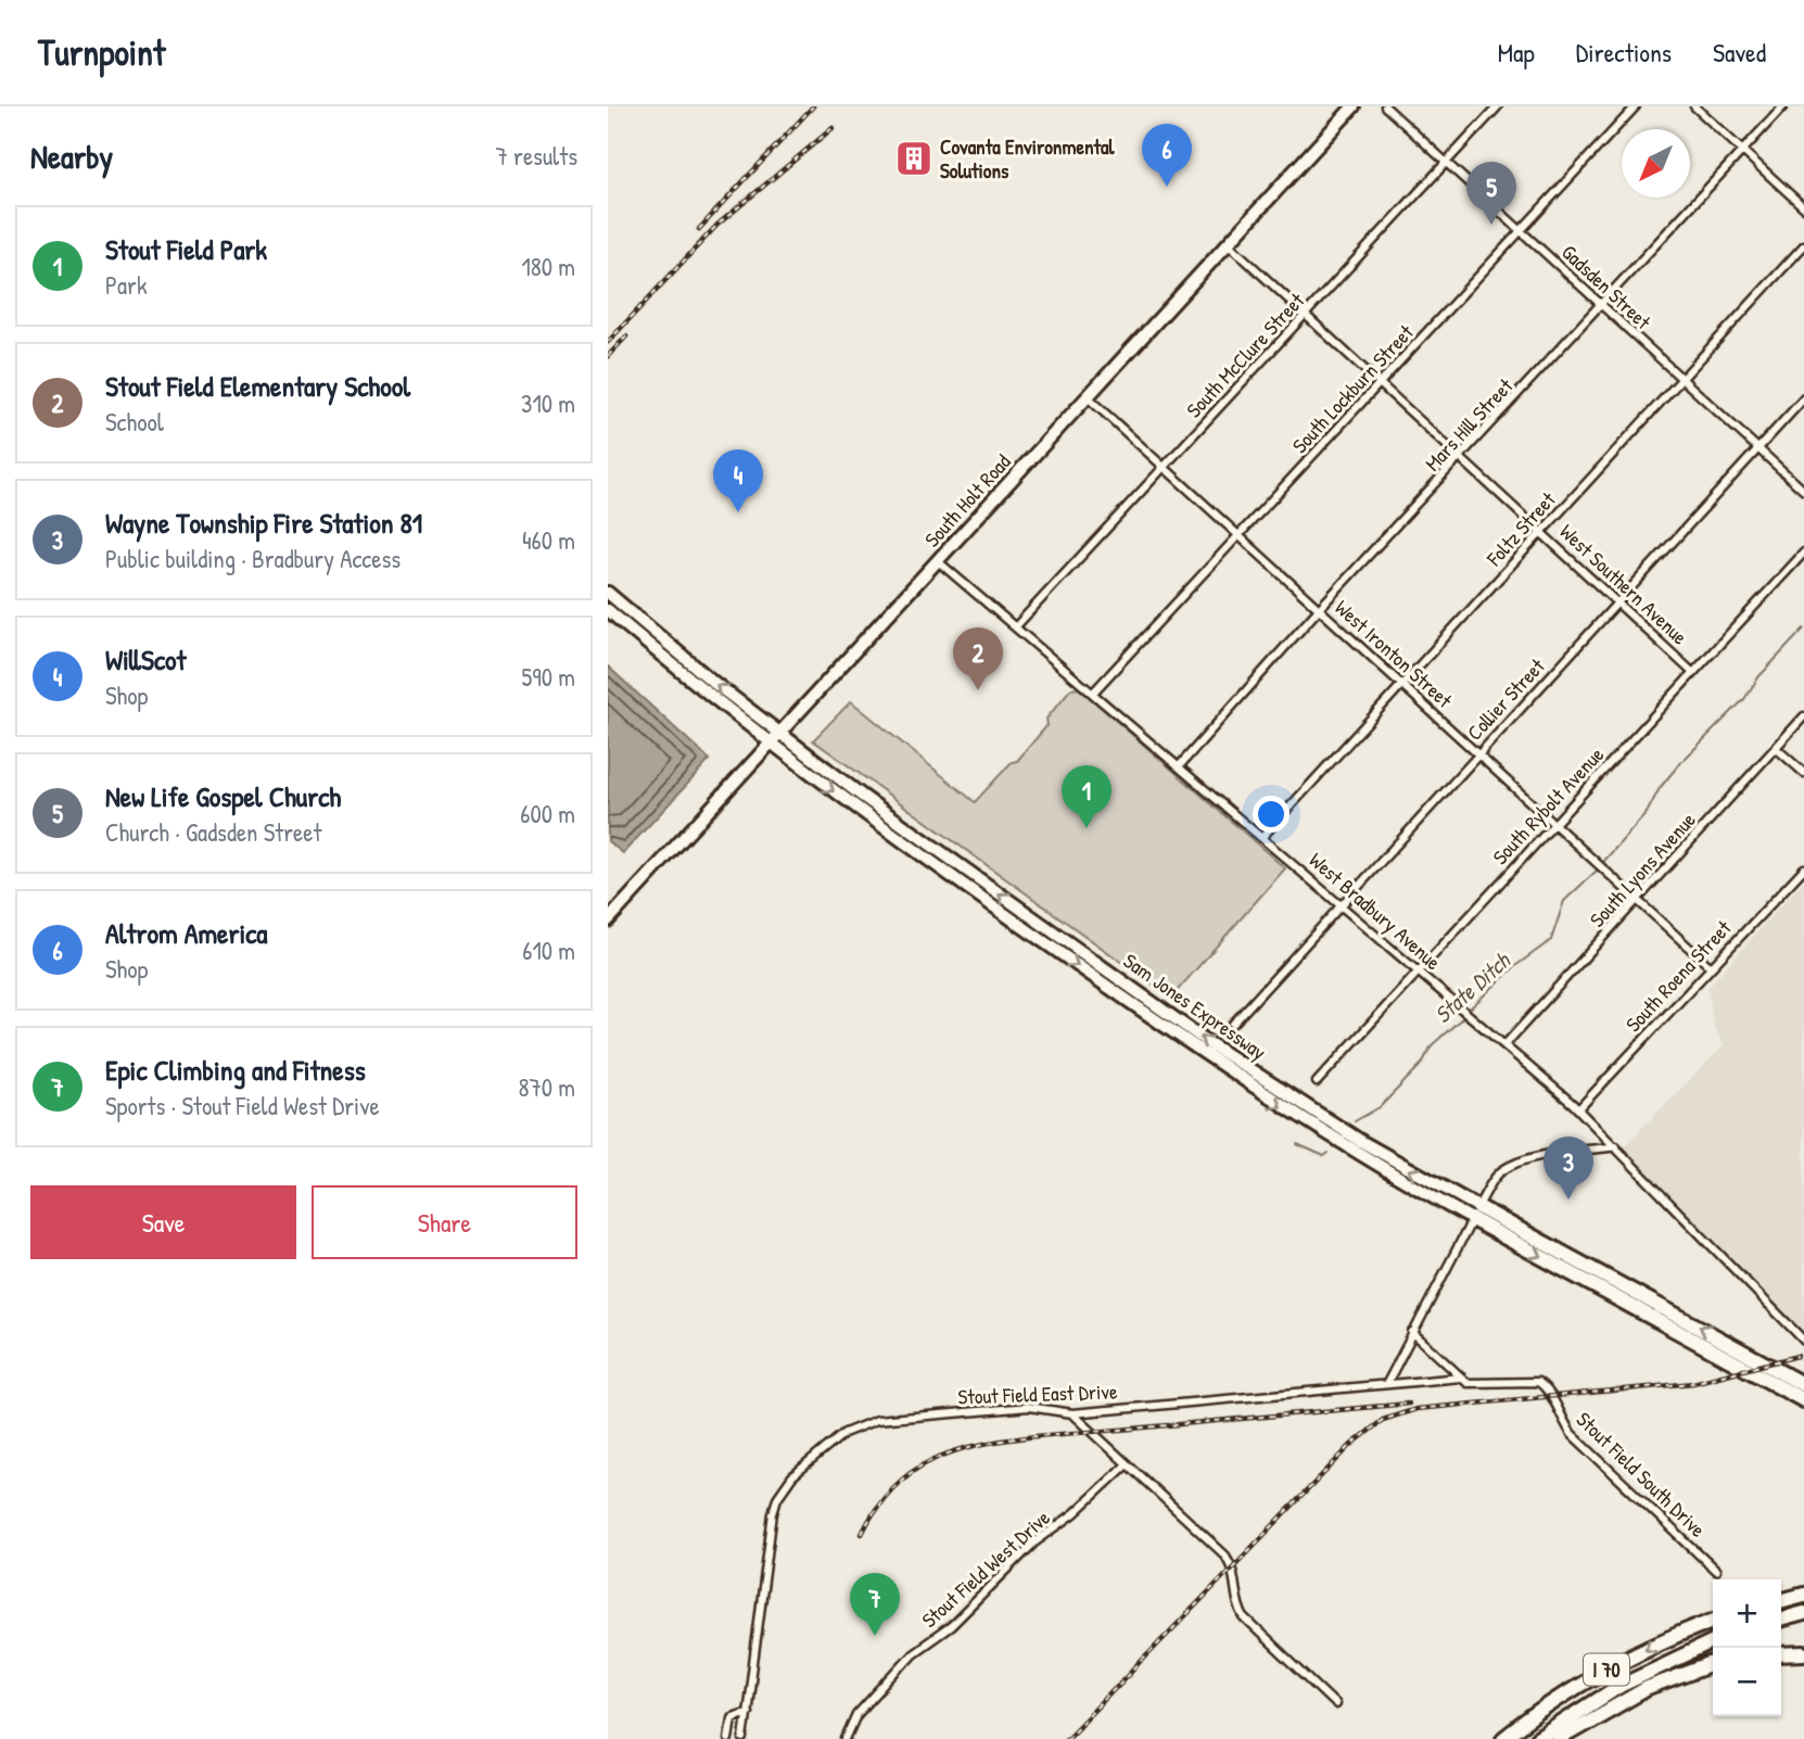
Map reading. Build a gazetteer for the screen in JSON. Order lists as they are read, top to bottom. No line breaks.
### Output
{"streets":{"highway":["Sam Jones Expressway","I 70"],"main road":["South Holt Road"],"street":["Gadsden Street","South McClure Street","South Lockburn Street","Mars Hill Street","Foltz Street","West Southern Avenue","West Ironton Street","Collier Street","South Rybolt Avenue","South Lyons Avenue","West Bradbury Avenue","South Roena Street","Stout Field East Drive","Stout Field South Drive","Stout Field West Drive"]},"crossings":[["Gadsden Street","South McClure Street"],["Gadsden Street","South Lockburn Street"],["Gadsden Street","Mars Hill Street"],["Gadsden Street","Foltz Street"],["Gadsden Street","Collier Street"],["South McClure Street","West Southern Avenue"],["South McClure Street","West Ironton Street"],["South McClure Street","West Bradbury Avenue"],["South Lockburn Street","West Southern Avenue"],["South Lockburn Street","West Ironton Street"],["South Lockburn Street","West Bradbury Avenue"],["Mars Hill Street","West Southern Avenue"],["Mars Hill Street","West Ironton Street"],["Mars Hill Street","West Bradbury Avenue"],["South Holt Road","West Southern Avenue"],["South Holt Road","West Ironton Street"],["South Holt Road","West Bradbury Avenue"],["South Holt Road","Sam Jones Expressway"],["Foltz Street","West Southern Avenue"],["Foltz Street","West Ironton Street"],["Foltz Street","West Bradbury Avenue"],["West Southern Avenue","Collier Street"],["West Southern Avenue","South Rybolt Avenue"],["West Ironton Street","Collier Street"],["West Ironton Street","South Rybolt Avenue"],["West Ironton Street","South Lyons Avenue"],["West Ironton Street","South Roena Street"],["Collier Street","West Bradbury Avenue"],["South Rybolt Avenue","West Bradbury Avenue"],["South Lyons Avenue","West Bradbury Avenue"],["West Bradbury Avenue","South Roena Street"],["Stout Field East Drive","Stout Field South Drive"]],"water":["State Ditch"],"places":{"building":["Covanta Environmental Solutions"]},"north":"bottom left","page":{"header":"Turnpoint","nav":["Map","Directions","Saved"],"heading":["Nearby","7 results"],"pins":["6","5","4","2","1","3","7"],"list":[{"mark":"1","name":"Stout Field Park","note":"Park","value":"180 m"},{"mark":"2","name":"Stout Field Elementary School","note":"School","value":"310 m"},{"mark":"3","name":"Wayne Township Fire Station 81","note":"Public building · Bradbury Access","value":"460 m"},{"mark":"4","name":"WillScot","note":"Shop","value":"590 m"},{"mark":"5","name":"New Life Gospel Church","note":"Church · Gadsden Street","value":"600 m"},{"mark":"6","name":"Altrom America","note":"Shop","value":"610 m"},{"mark":"7","name":"Epic Climbing and Fitness","note":"Sports · Stout Field West Drive","value":"870 m"}],"buttons":["Save","Share"],"map_buttons":["+","−"]}}
